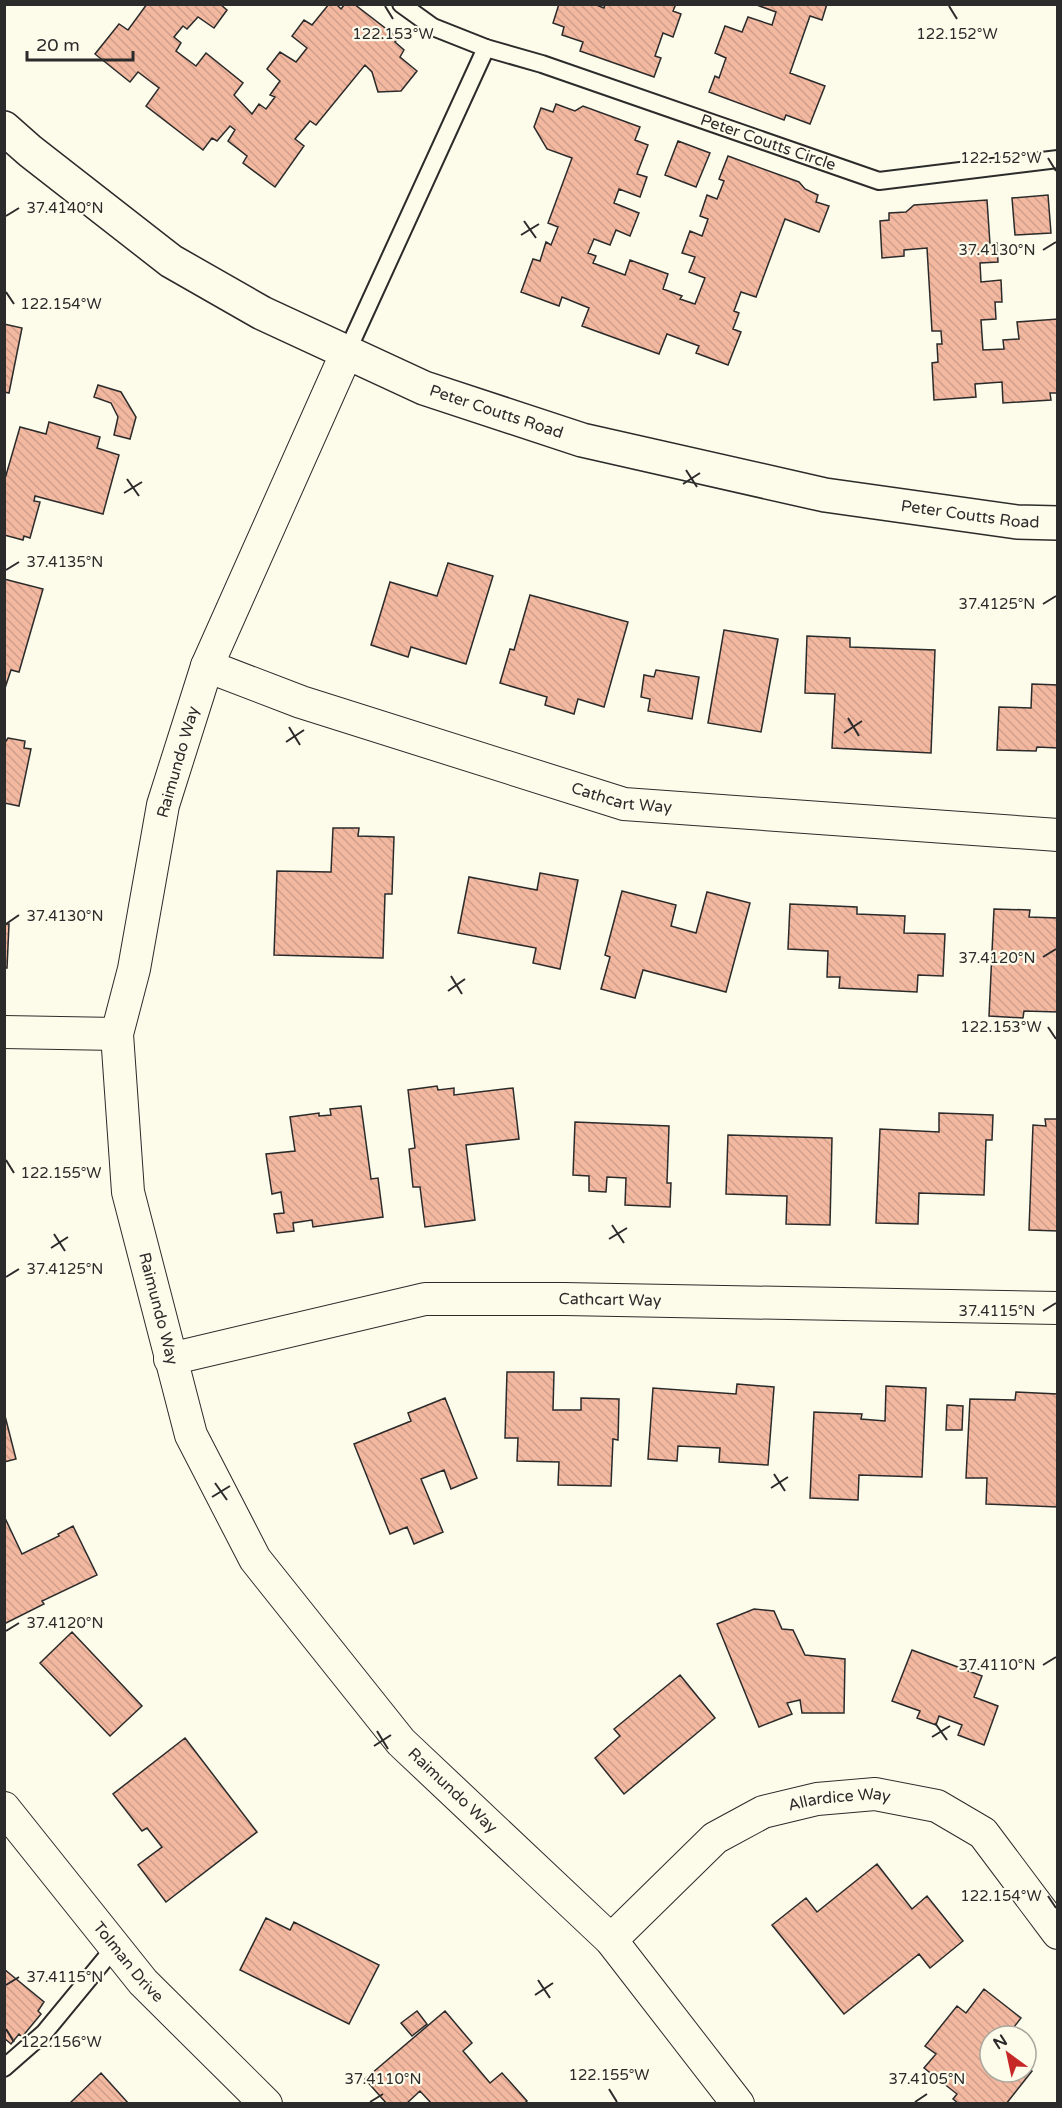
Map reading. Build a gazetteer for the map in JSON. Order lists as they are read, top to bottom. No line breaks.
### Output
{"streets":{"street":["Peter Coutts Road","Raimundo Way","Cathcart Way","Allardice Way","Tolman Drive"],"lane":["Peter Coutts Circle"]},"crossings":[["Peter Coutts Road","Raimundo Way"],["Raimundo Way","Cathcart Way"],["Raimundo Way","Allardice Way"]],"scale_bar":"20 m","north":"top left","coordinates":["122.153°W","122.152°W","37.4140°N","37.4130°N","122.154°W","37.4135°N","37.4125°N","37.4120°N","122.155°W","37.4115°N","37.4110°N","122.156°W","37.4105°N"]}
